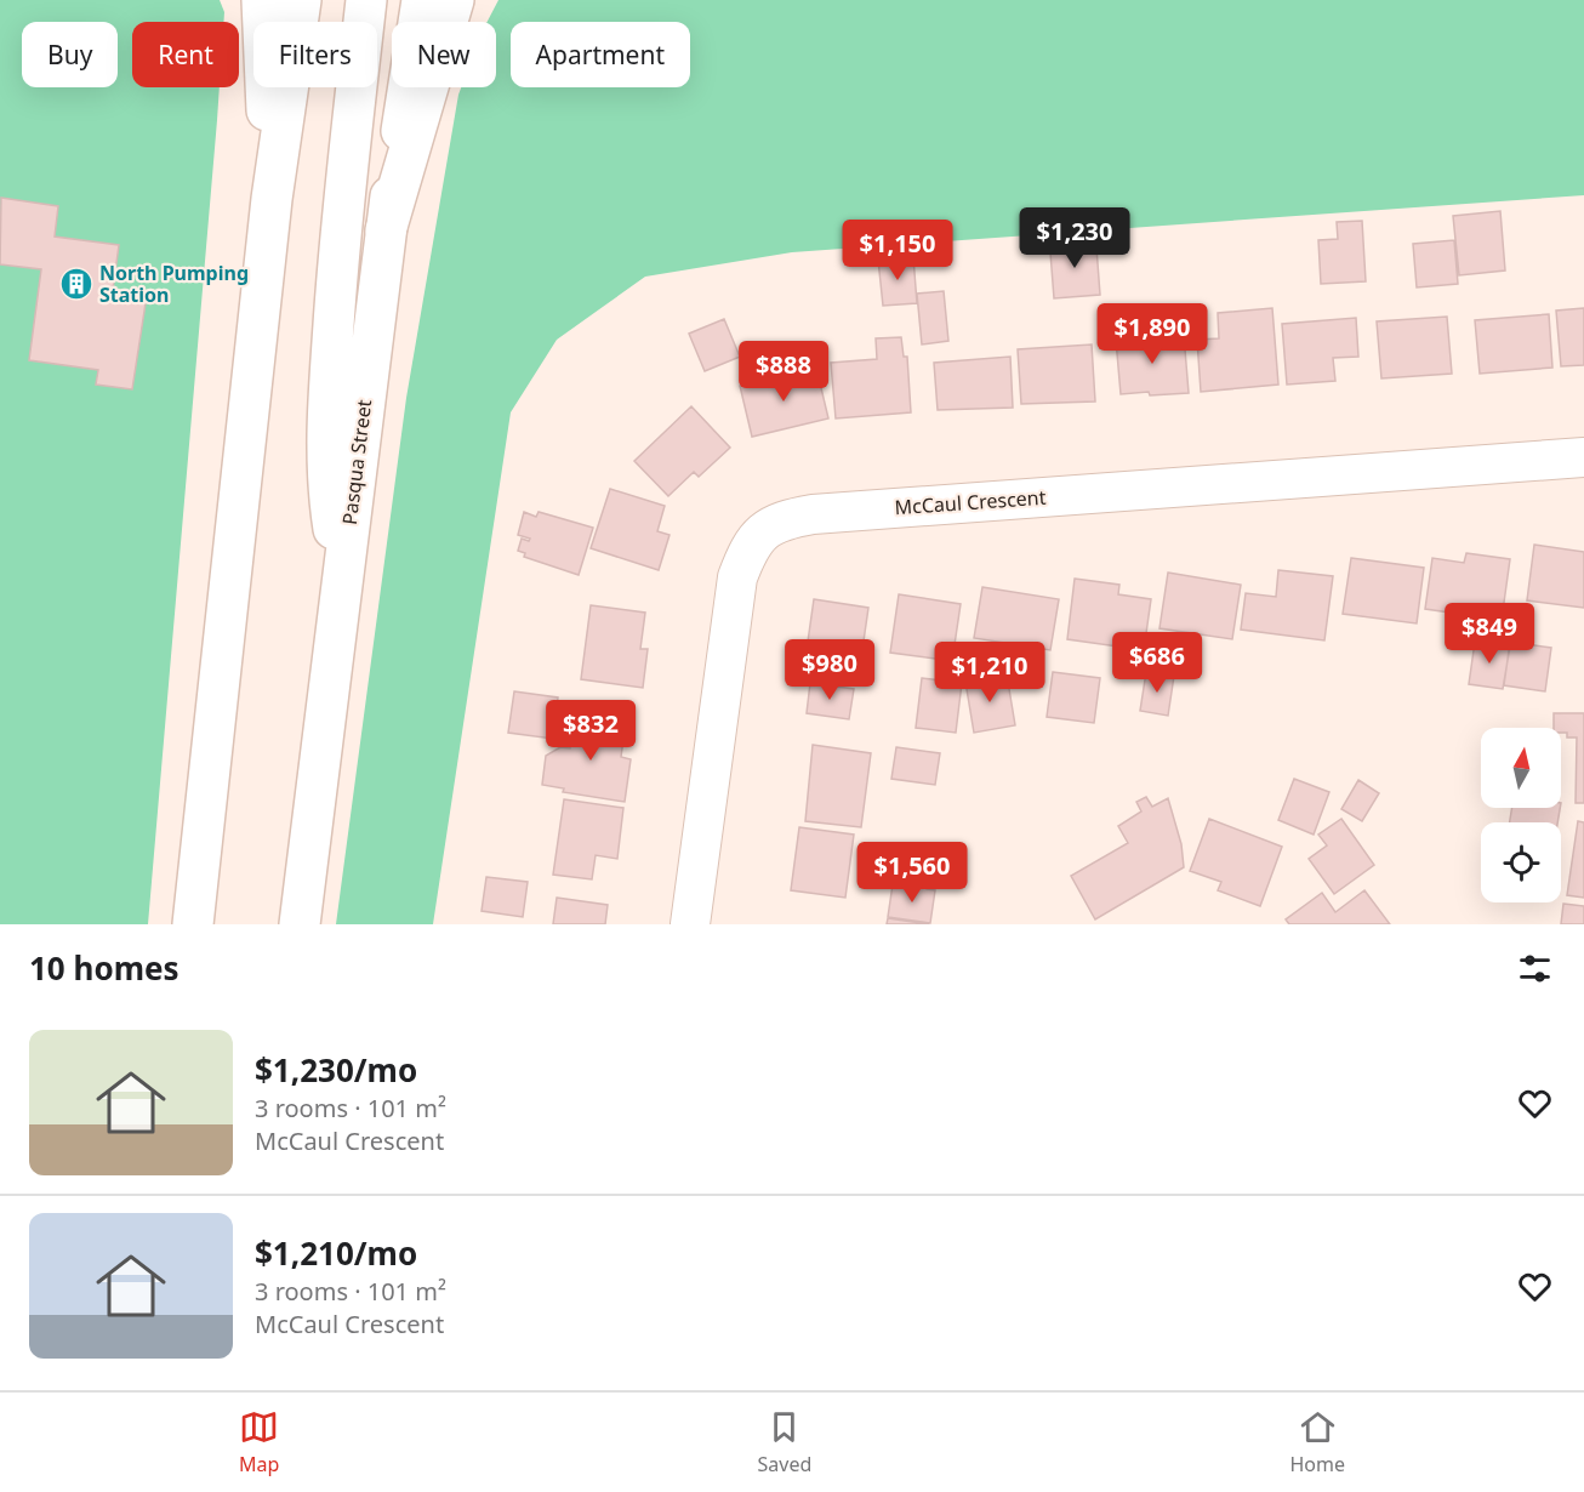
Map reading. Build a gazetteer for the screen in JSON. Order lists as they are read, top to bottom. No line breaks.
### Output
{"streets":{"main road":["Pasqua Street"],"street":["McCaul Crescent"]},"places":{"building":["North Pumping Station"]},"north":"top","page":{"chip":["Buy","Rent","Filters","New","Apartment"],"price":["$1,230","$1,150","$1,890","$888","$849","$686","$980","$1,210","$832","$1,560"],"heading":"10 homes","list":[{"name":"$1,230/mo","note":"3 rooms · 101 m² · McCaul Crescent"},{"name":"$1,210/mo","note":"3 rooms · 101 m² · McCaul Crescent"}],"tabs":["Map","Saved","Home"]}}
